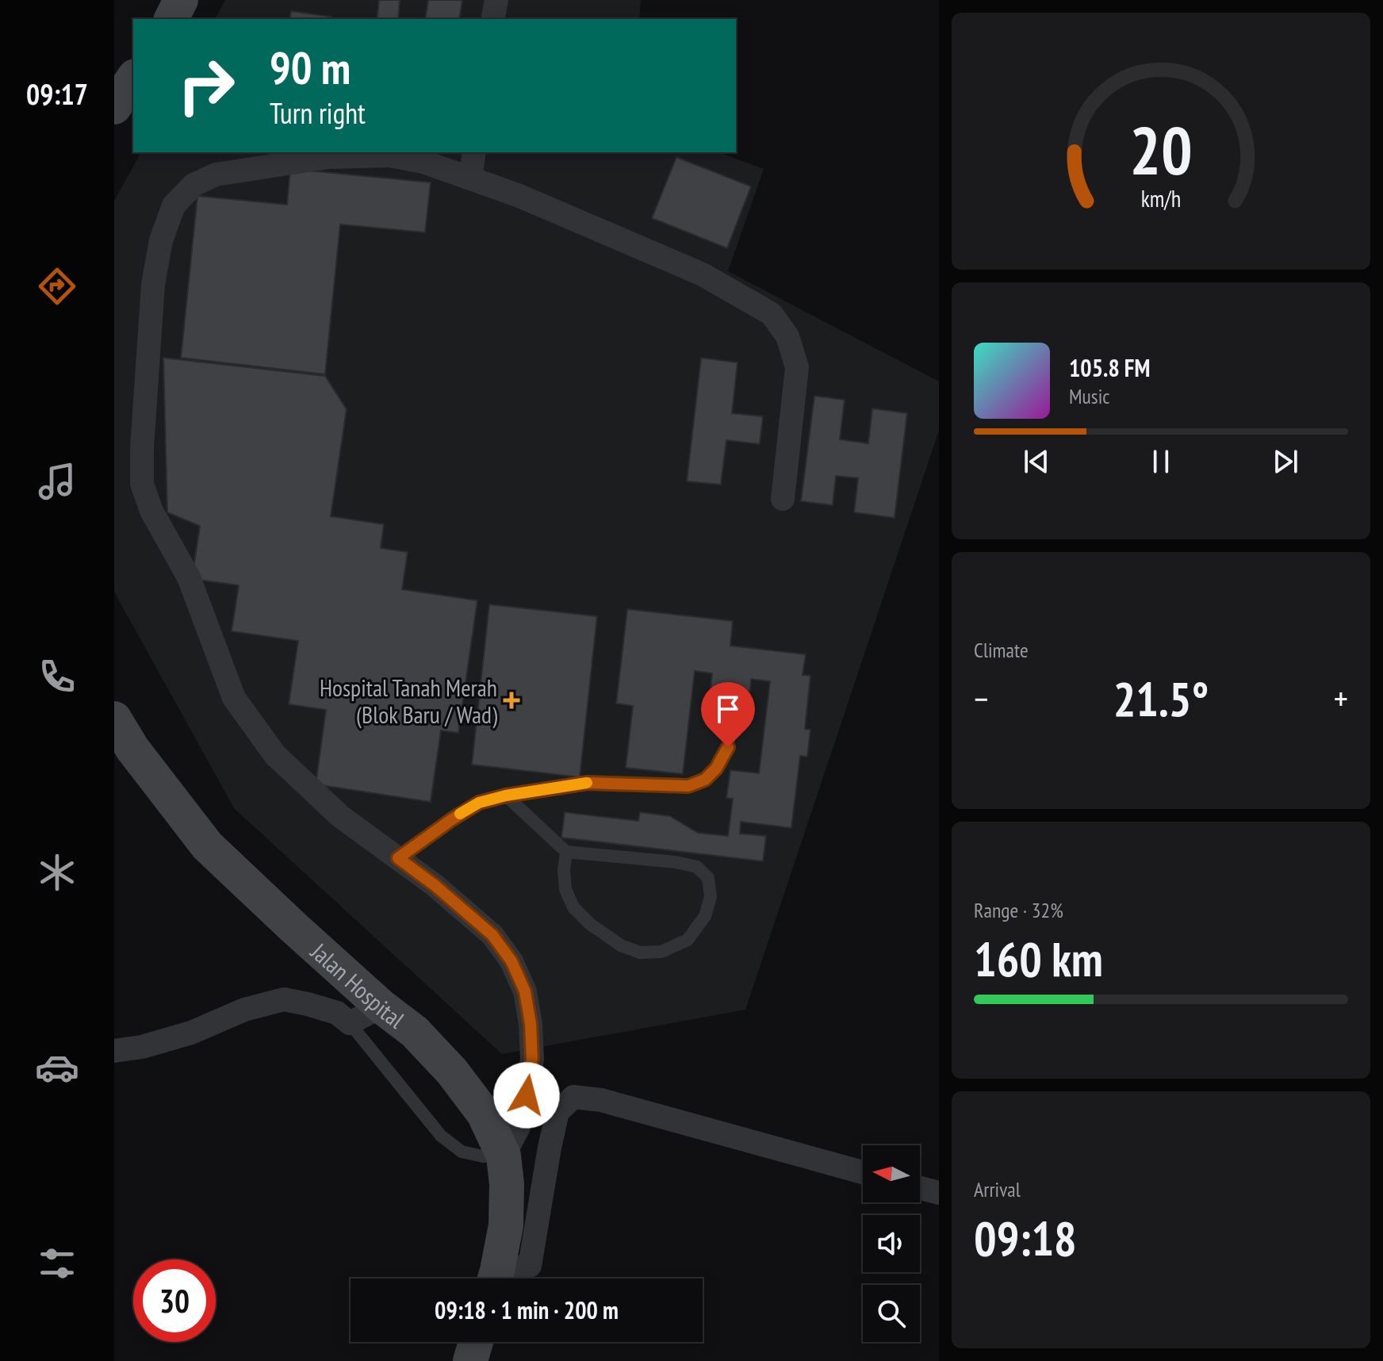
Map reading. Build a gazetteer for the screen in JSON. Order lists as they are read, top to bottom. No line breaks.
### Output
{"streets":{"main road":["Jalan Hospital"]},"places":{"health":["Hospital Tanah Merah (Blok Baru / Wad)"]},"north":"left","page":{"tabs":"09:17","turn":["90 m","Turn right"],"song":["105.8 FM","Music"],"tile":["Climate",["Range · 32%","160 km"],["Arrival","09:18"]],"heat":["−","21.5°","+"],"limit":"30","trip":"09:18 · 1 min · 200 m","gauge":["20","km/h"]}}
